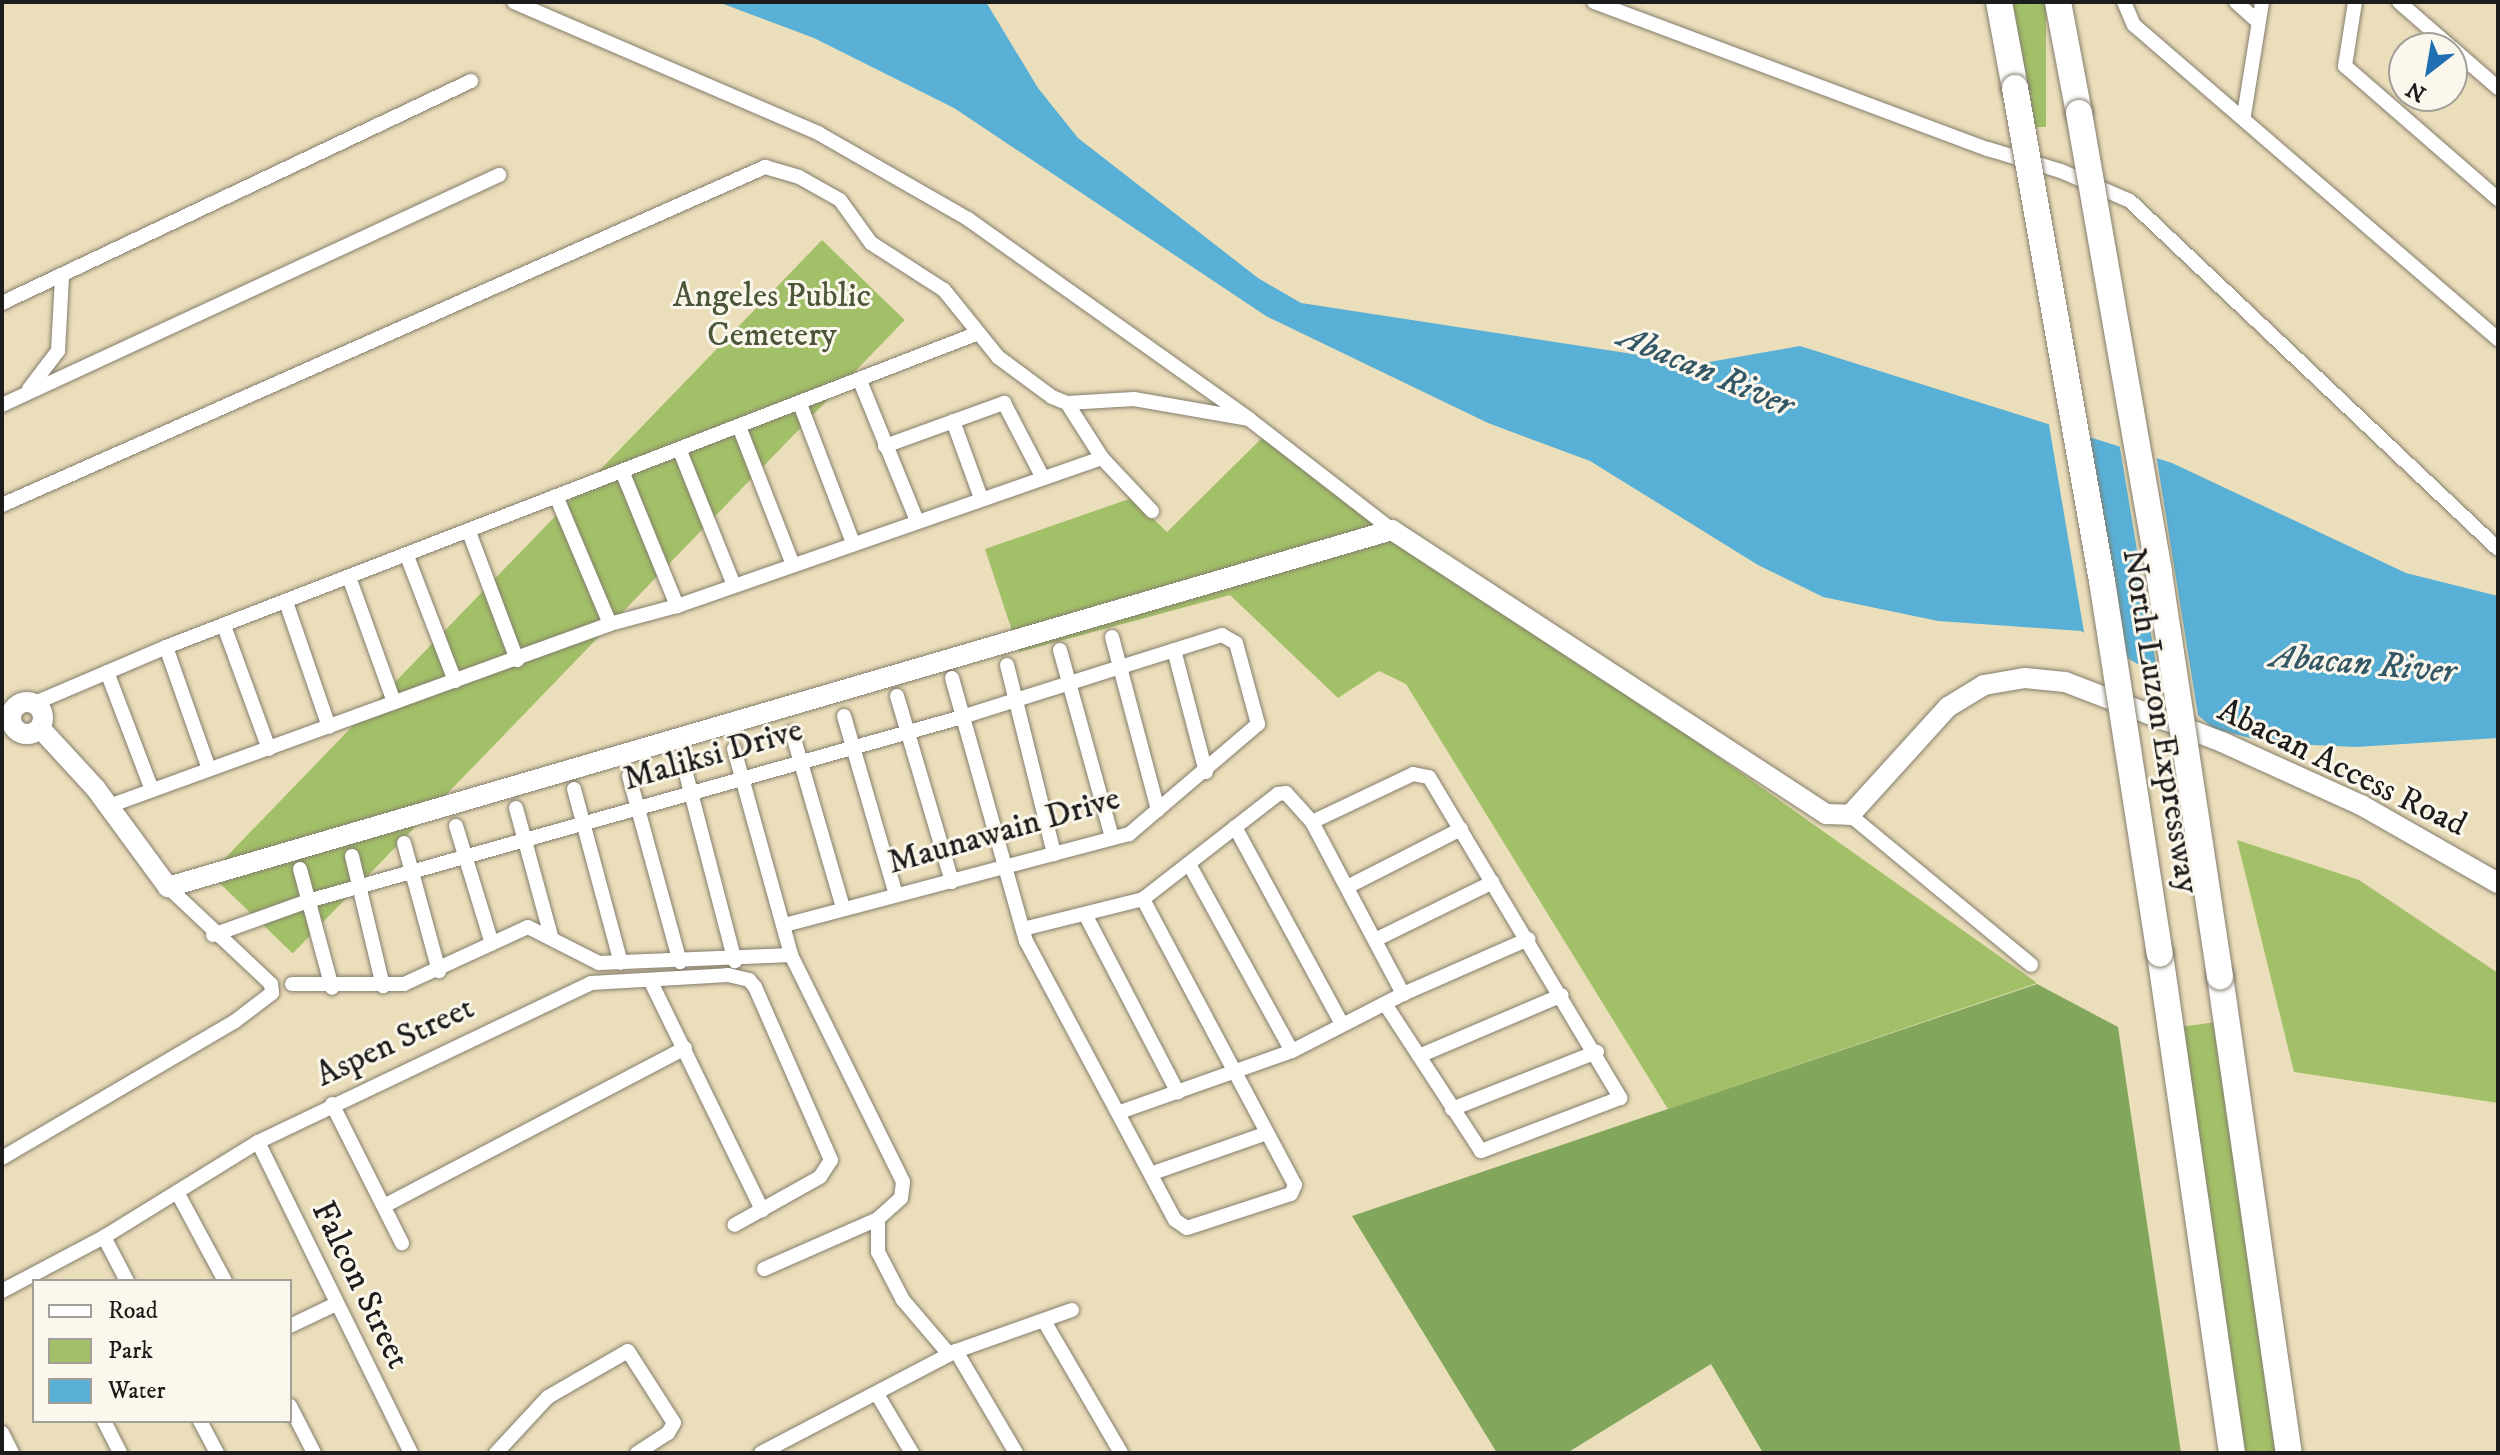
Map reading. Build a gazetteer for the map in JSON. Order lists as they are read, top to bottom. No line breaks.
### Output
{"streets":{"highway":["North Luzon Expressway"],"street":["Maliksi Drive","Abacan Access Road","Maunawain Drive","Aspen Street","Falcon Street"]},"crossings":[["Maliksi Drive","Maunawain Drive"],["Aspen Street","Falcon Street"]],"water":["Abacan River"],"parks":["Angeles Public Cemetery"],"legend":["Road","Park","Water"],"north":"bottom left"}
